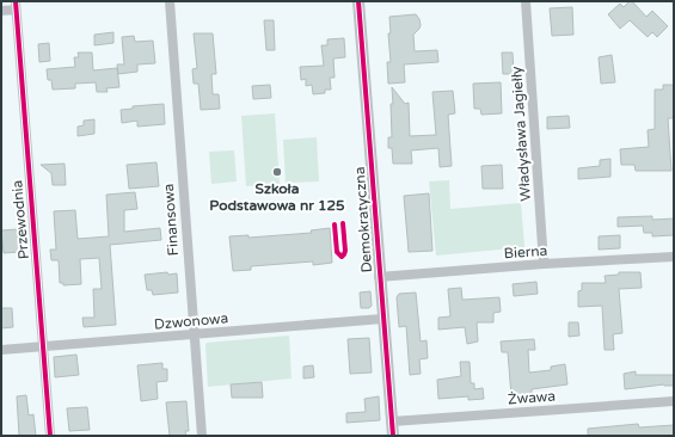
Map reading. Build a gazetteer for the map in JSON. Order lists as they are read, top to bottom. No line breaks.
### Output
{"streets":{"street":["Władysława Jagiełły","Przewodnia","Finansowa","Demokratyczna","Bierna","Dzwonowa","Żwawa"]},"crossings":[["Władysława Jagiełły","Bierna"],["Przewodnia","Dzwonowa"],["Finansowa","Dzwonowa"],["Demokratyczna","Bierna"],["Demokratyczna","Dzwonowa"],["Demokratyczna","Żwawa"]],"places":["Szkoła Podstawowa nr 125"]}
